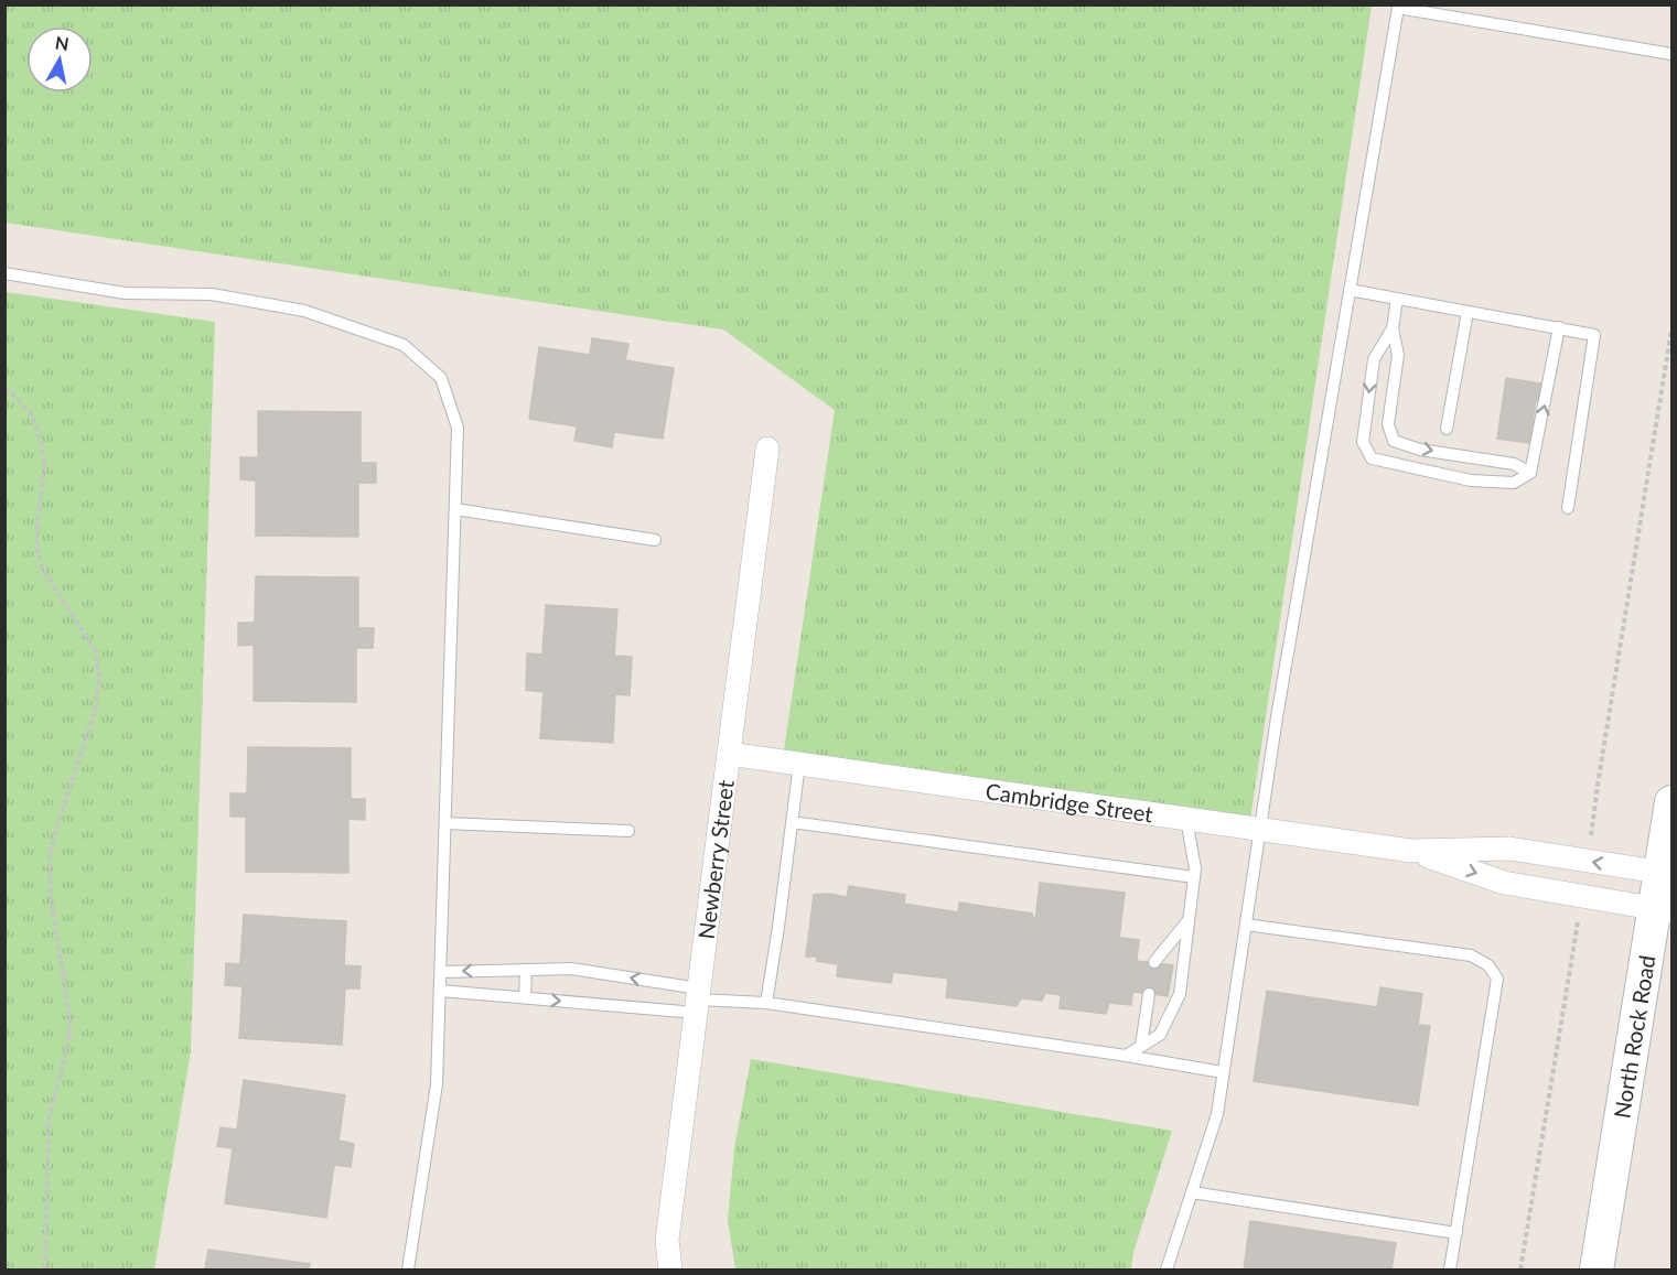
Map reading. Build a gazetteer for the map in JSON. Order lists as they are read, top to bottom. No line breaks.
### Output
{"streets":{"main road":["North Rock Road"],"street":["Cambridge Street","Newberry Street"]},"crossings":[["Cambridge Street","Newberry Street"],["Cambridge Street","North Rock Road"]],"north":"top"}
